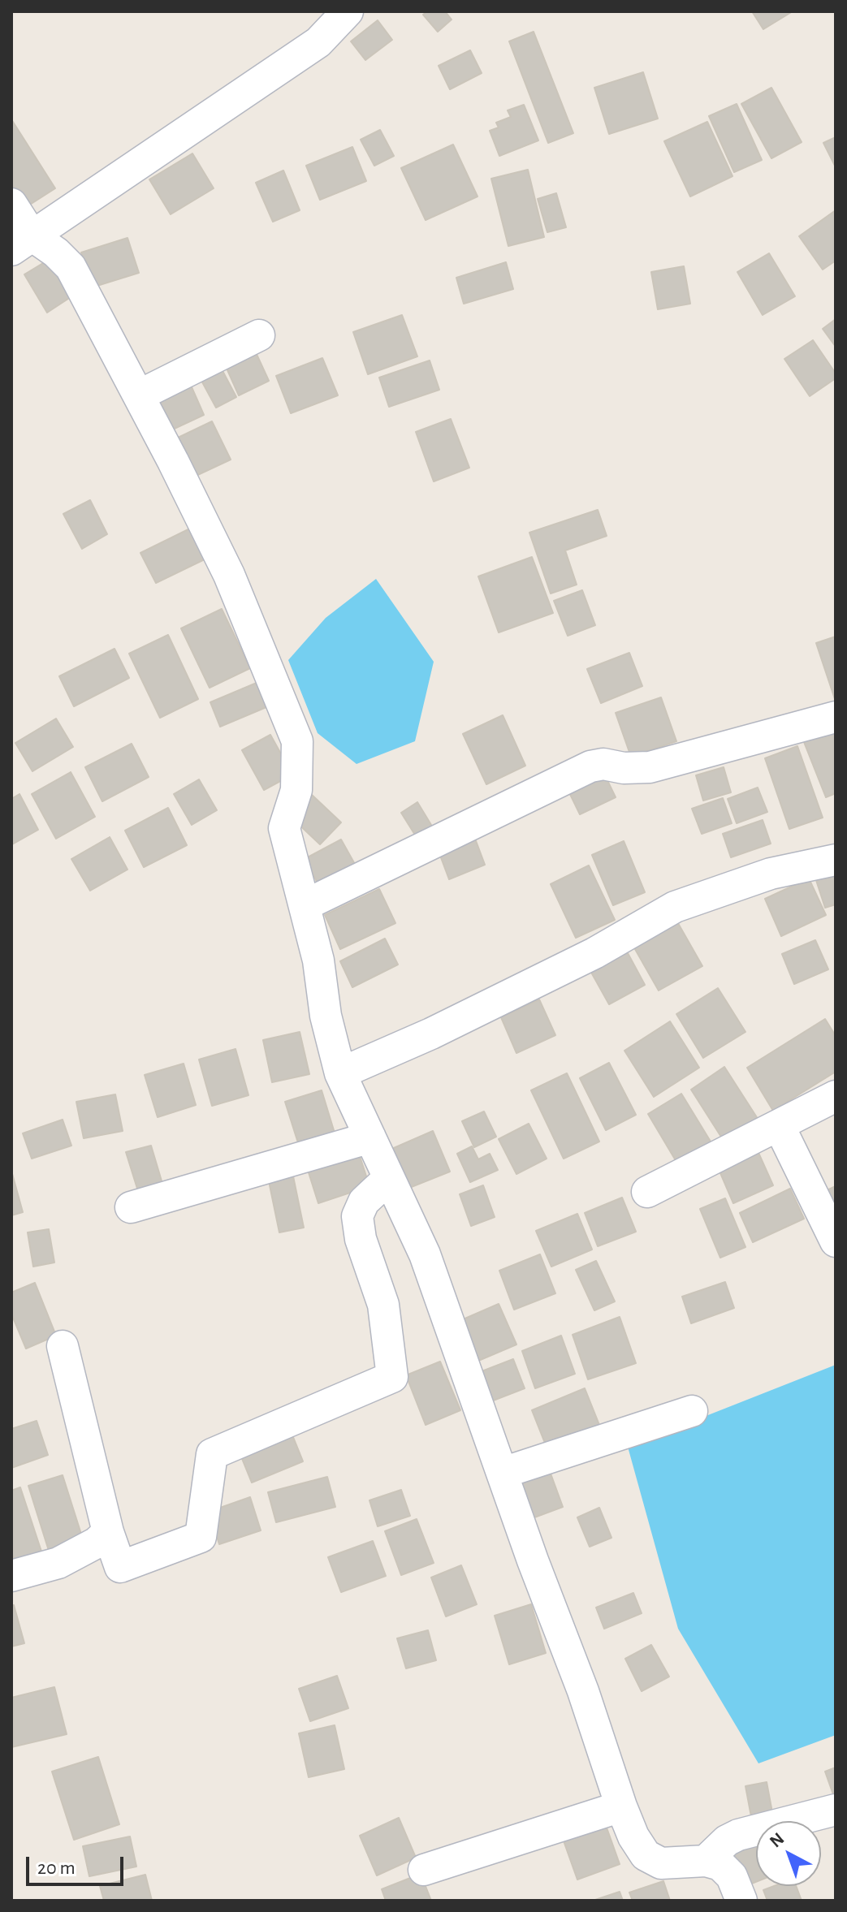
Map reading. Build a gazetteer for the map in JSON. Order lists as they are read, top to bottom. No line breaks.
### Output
{"scale_bar":"20 m","north":"top left"}
